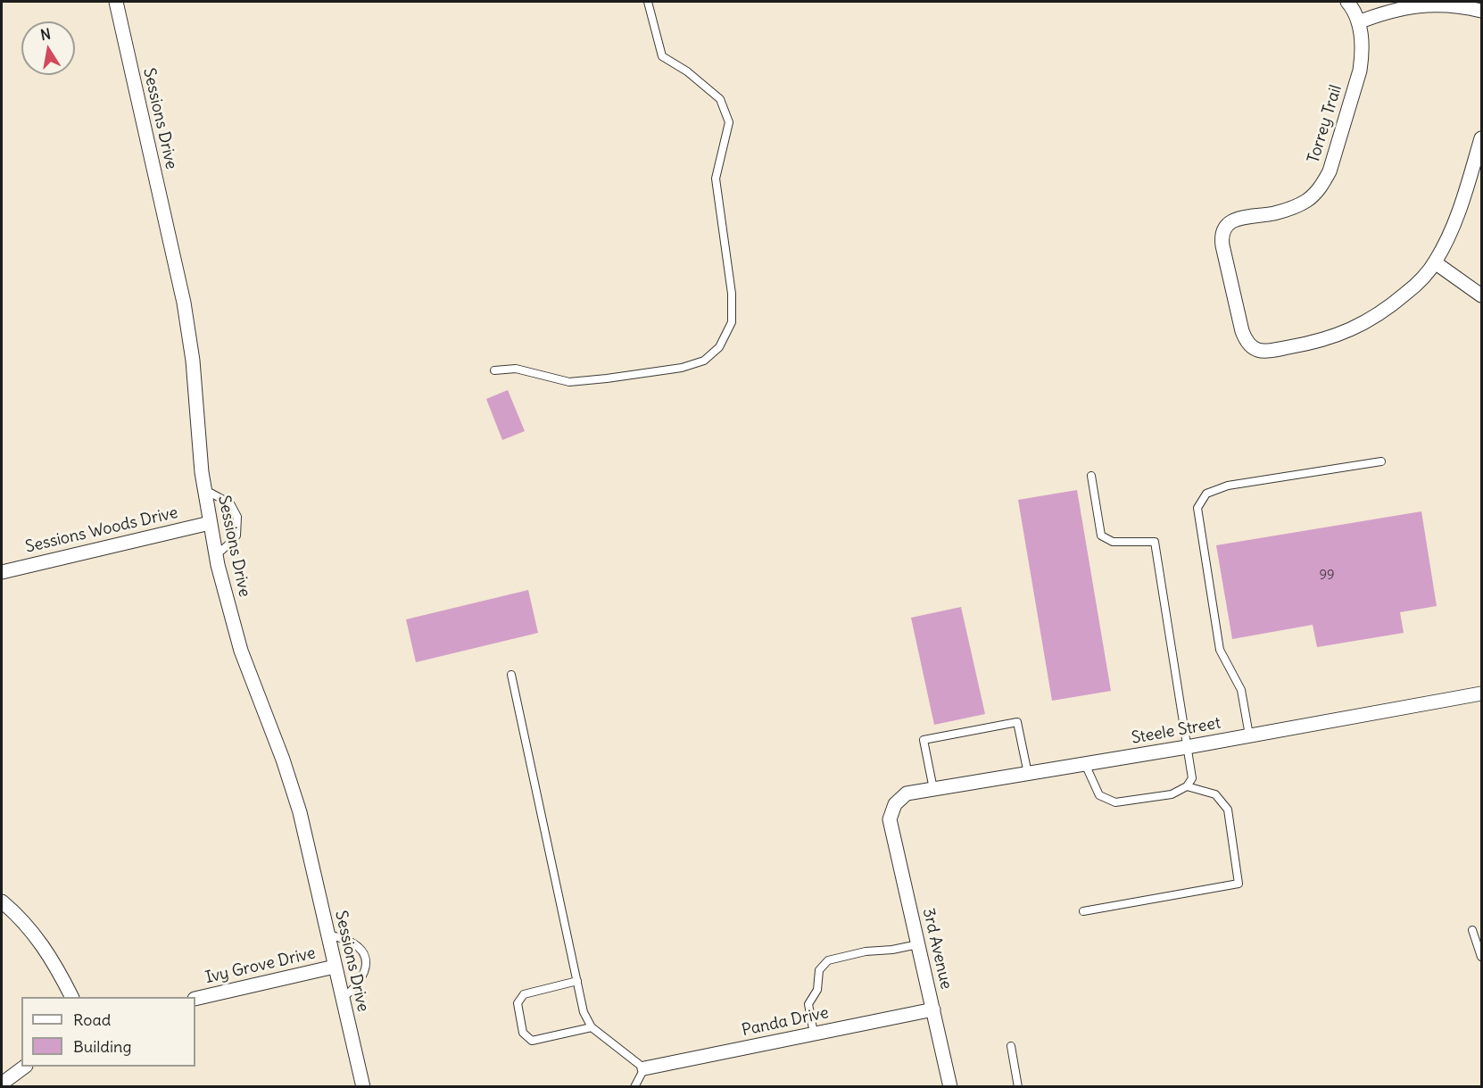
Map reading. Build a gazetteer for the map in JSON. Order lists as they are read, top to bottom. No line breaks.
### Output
{"streets":{"street":["Sessions Drive","Torrey Trail","Sessions Woods Drive","Steele Street","3rd Avenue","Ivy Grove Drive","Panda Drive"]},"crossings":[["Sessions Drive","Sessions Woods Drive"],["Sessions Drive","Ivy Grove Drive"],["Steele Street","3rd Avenue"],["3rd Avenue","Panda Drive"]],"house_numbers":["99"],"legend":["Road","Building"],"north":"top"}
